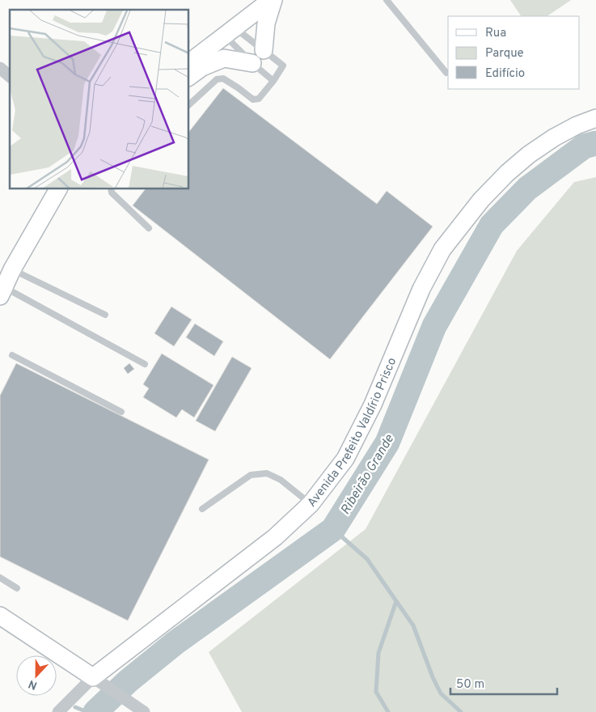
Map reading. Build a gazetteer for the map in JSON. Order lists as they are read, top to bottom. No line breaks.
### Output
{"streets":{"street":["Avenida Prefeito Valdírio Prisco"]},"water":["Ribeirão Grande"],"legend":["Rua","Parque","Edifício"],"scale_bar":"50 m","north":"bottom"}
